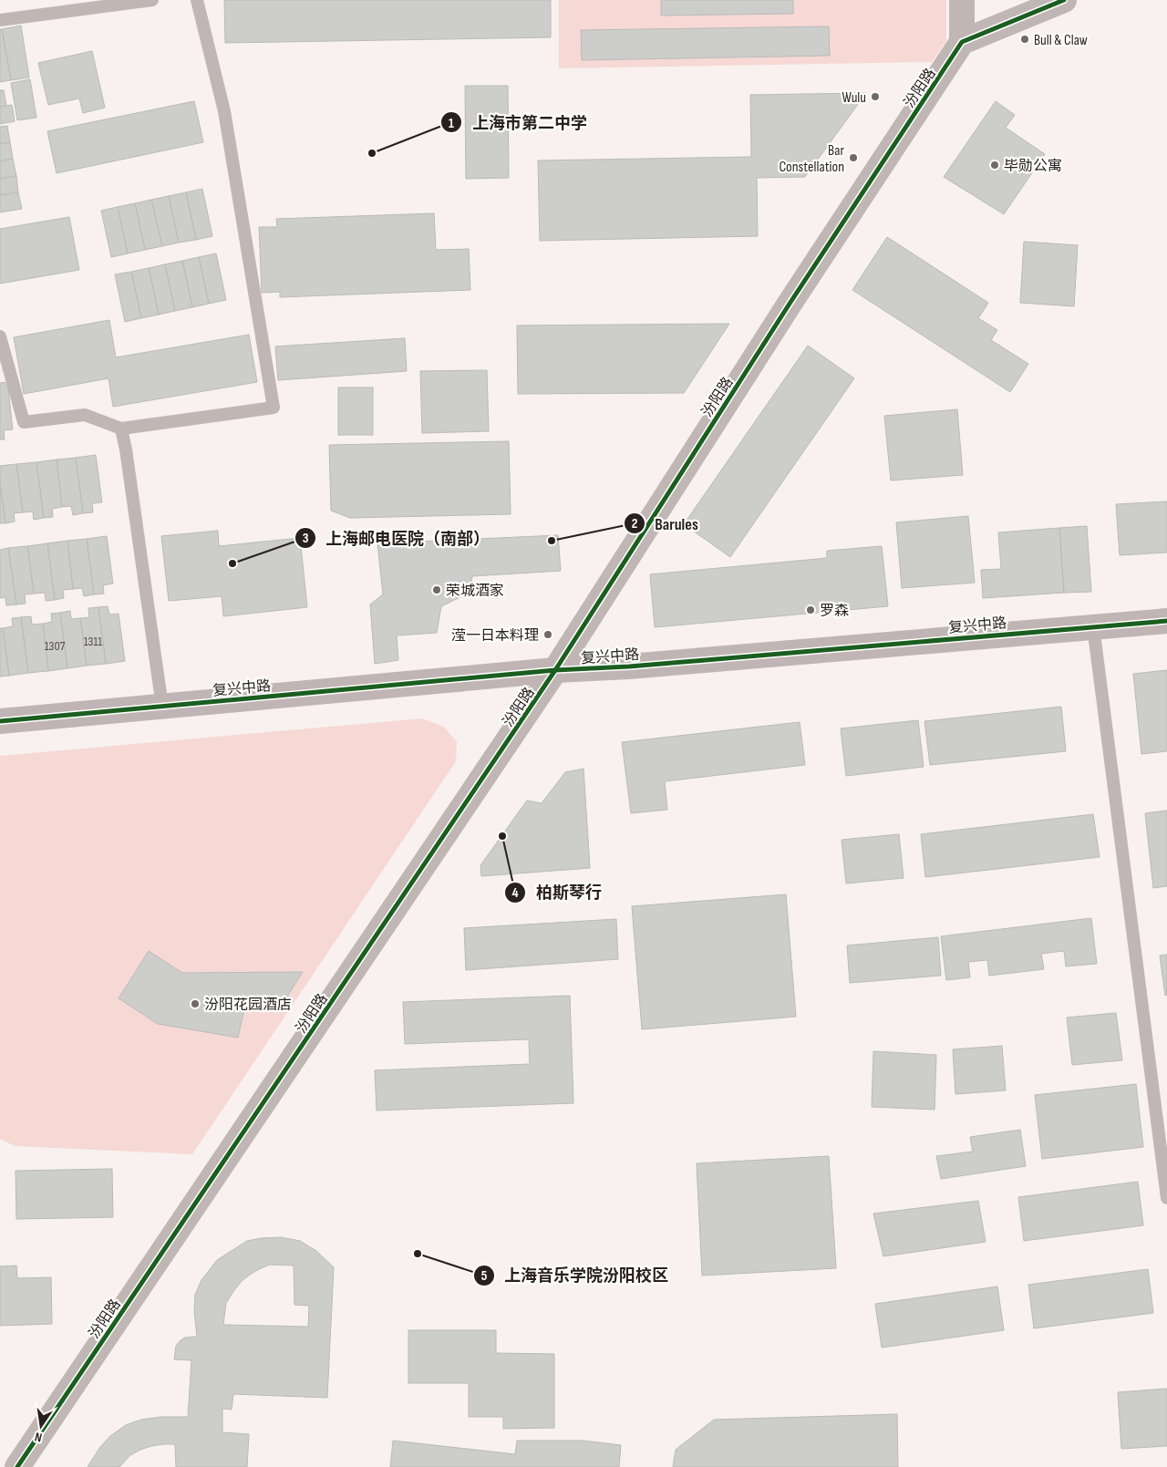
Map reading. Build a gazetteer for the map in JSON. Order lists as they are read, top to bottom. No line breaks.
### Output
{"streets":{"main road":["复兴中路"],"street":["汾阳路"]},"crossings":[["汾阳路","复兴中路"]],"places":["Bull & Claw","Wulu","上海市第二中学","Bar Constellation","毕勋公寓","Barules","上海邮电医院（南部）","荣城酒家","罗森","滢一日本料理","柏斯琴行","汾阳花园酒店","上海音乐学院汾阳校区"],"house_numbers":["1311","1307"],"north":"bottom"}
